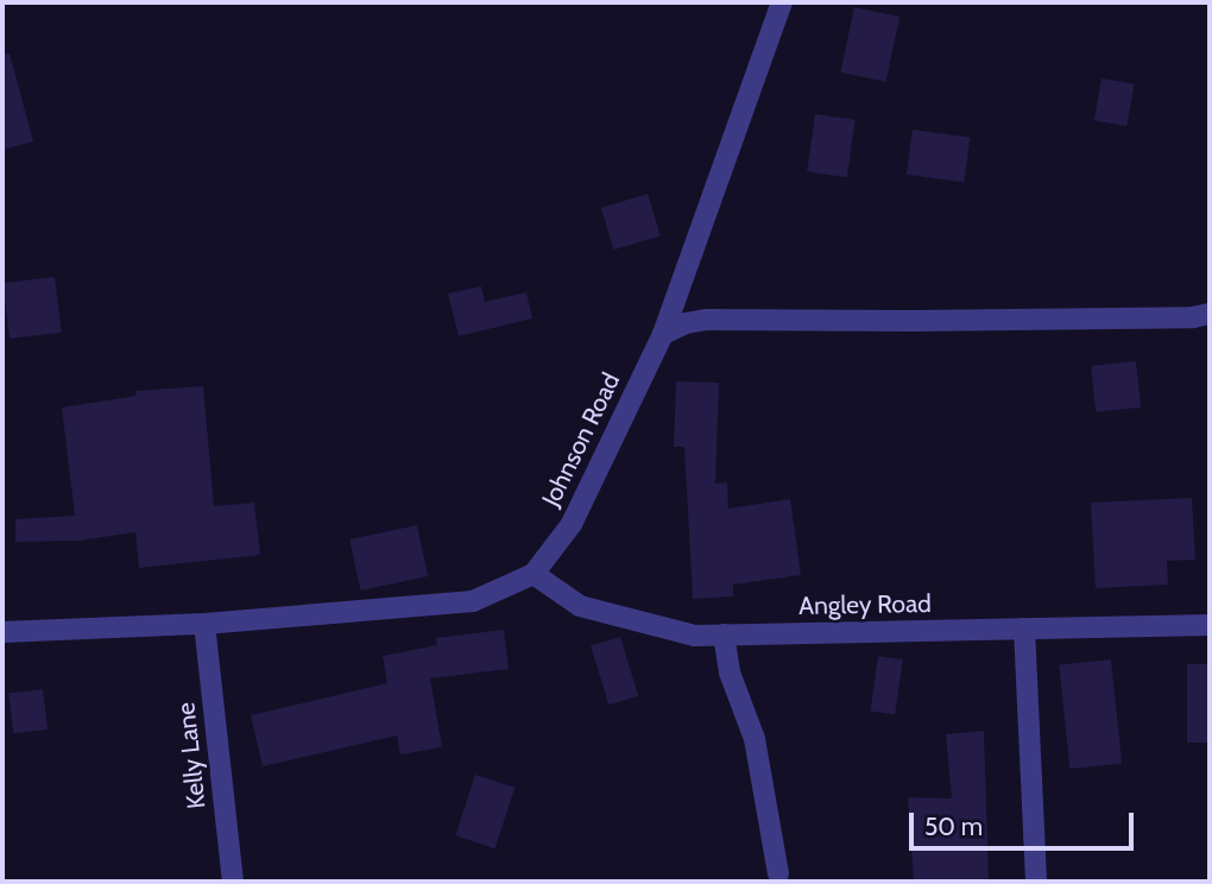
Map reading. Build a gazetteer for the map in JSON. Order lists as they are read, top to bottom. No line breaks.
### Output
{"streets":{"street":["Johnson Road","Angley Road","Kelly Lane"]},"crossings":[["Johnson Road","Angley Road"],["Johnson Road","Kelly Lane"]],"scale_bar":"50 m"}
